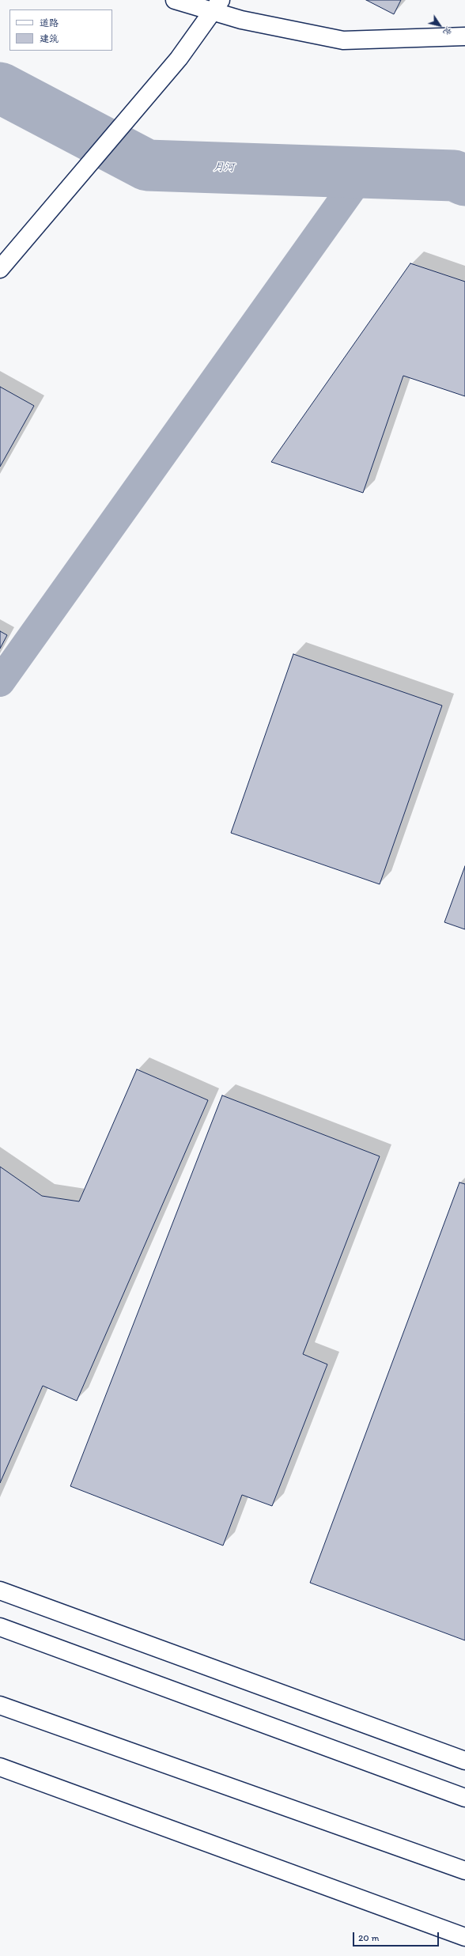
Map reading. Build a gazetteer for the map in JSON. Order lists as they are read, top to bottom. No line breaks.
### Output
{"water":["月河"],"legend":["道路","建筑"],"scale_bar":"20 m","north":"bottom right"}
